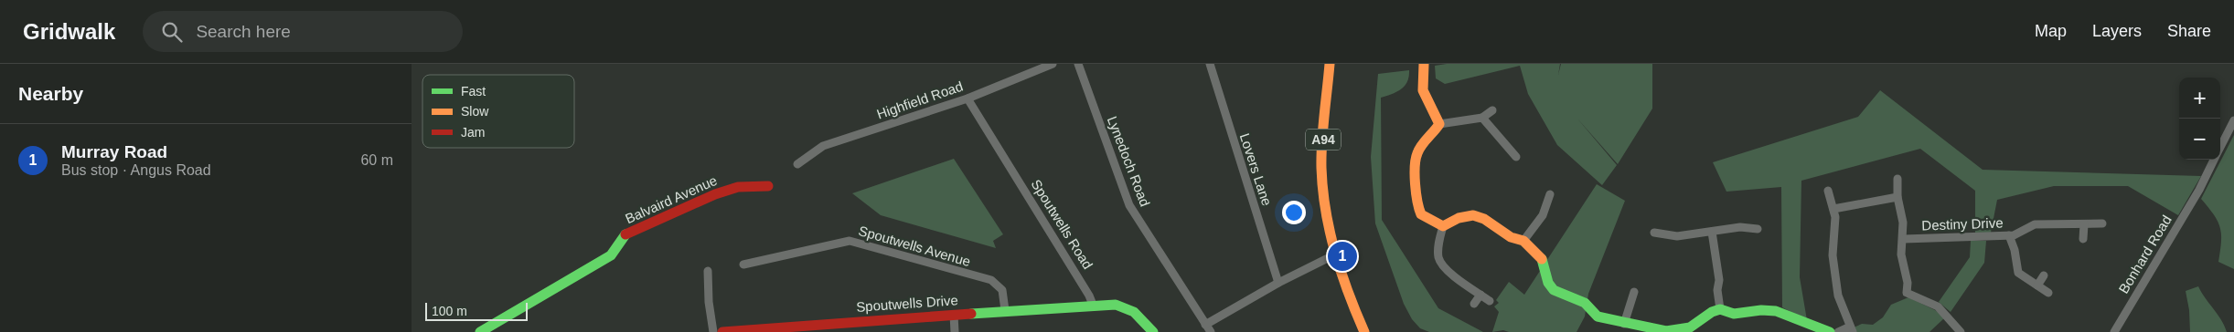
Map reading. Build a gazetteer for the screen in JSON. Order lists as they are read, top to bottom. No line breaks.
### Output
{"streets":{"street":["Highfield Road","A94","Lynedoch Road","Lovers Lane","Balvaird Avenue","Spoutwells Road","Destiny Drive","Spoutwells Avenue","Bonhard Road","Spoutwells Drive"]},"crossings":[["Highfield Road","Spoutwells Road"],["Spoutwells Road","Spoutwells Drive"],["Spoutwells Avenue","Spoutwells Drive"]],"legend":["Fast","Slow","Jam"],"scale_bar":"100 m","page":{"header":"Gridwalk","search":"Search here","nav":["Map","Layers","Share"],"heading":"Nearby","map_buttons":["+","−"],"list":[{"mark":"1","name":"Murray Road","note":"Bus stop · Angus Road","value":"60 m"}],"pins":"1","scale":"100 m"}}
